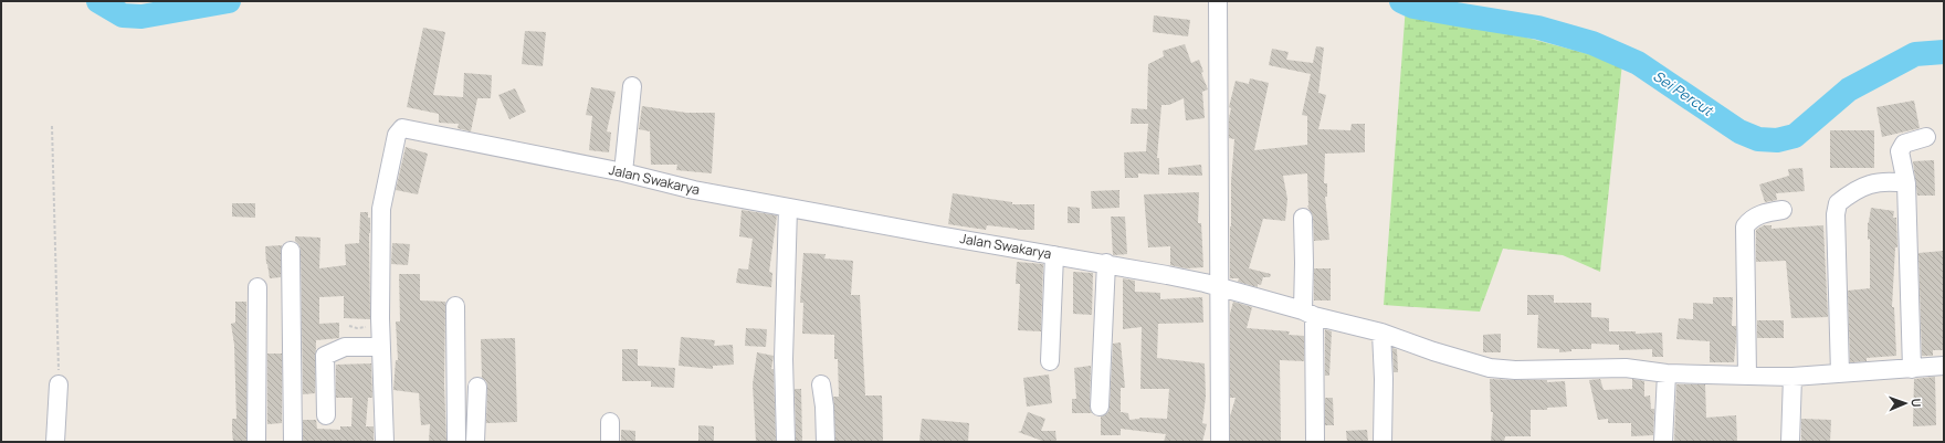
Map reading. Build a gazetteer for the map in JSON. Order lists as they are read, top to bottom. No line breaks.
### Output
{"streets":{"street":["Jalan Swakarya"]},"water":["Sei Percut"],"north":"right"}
